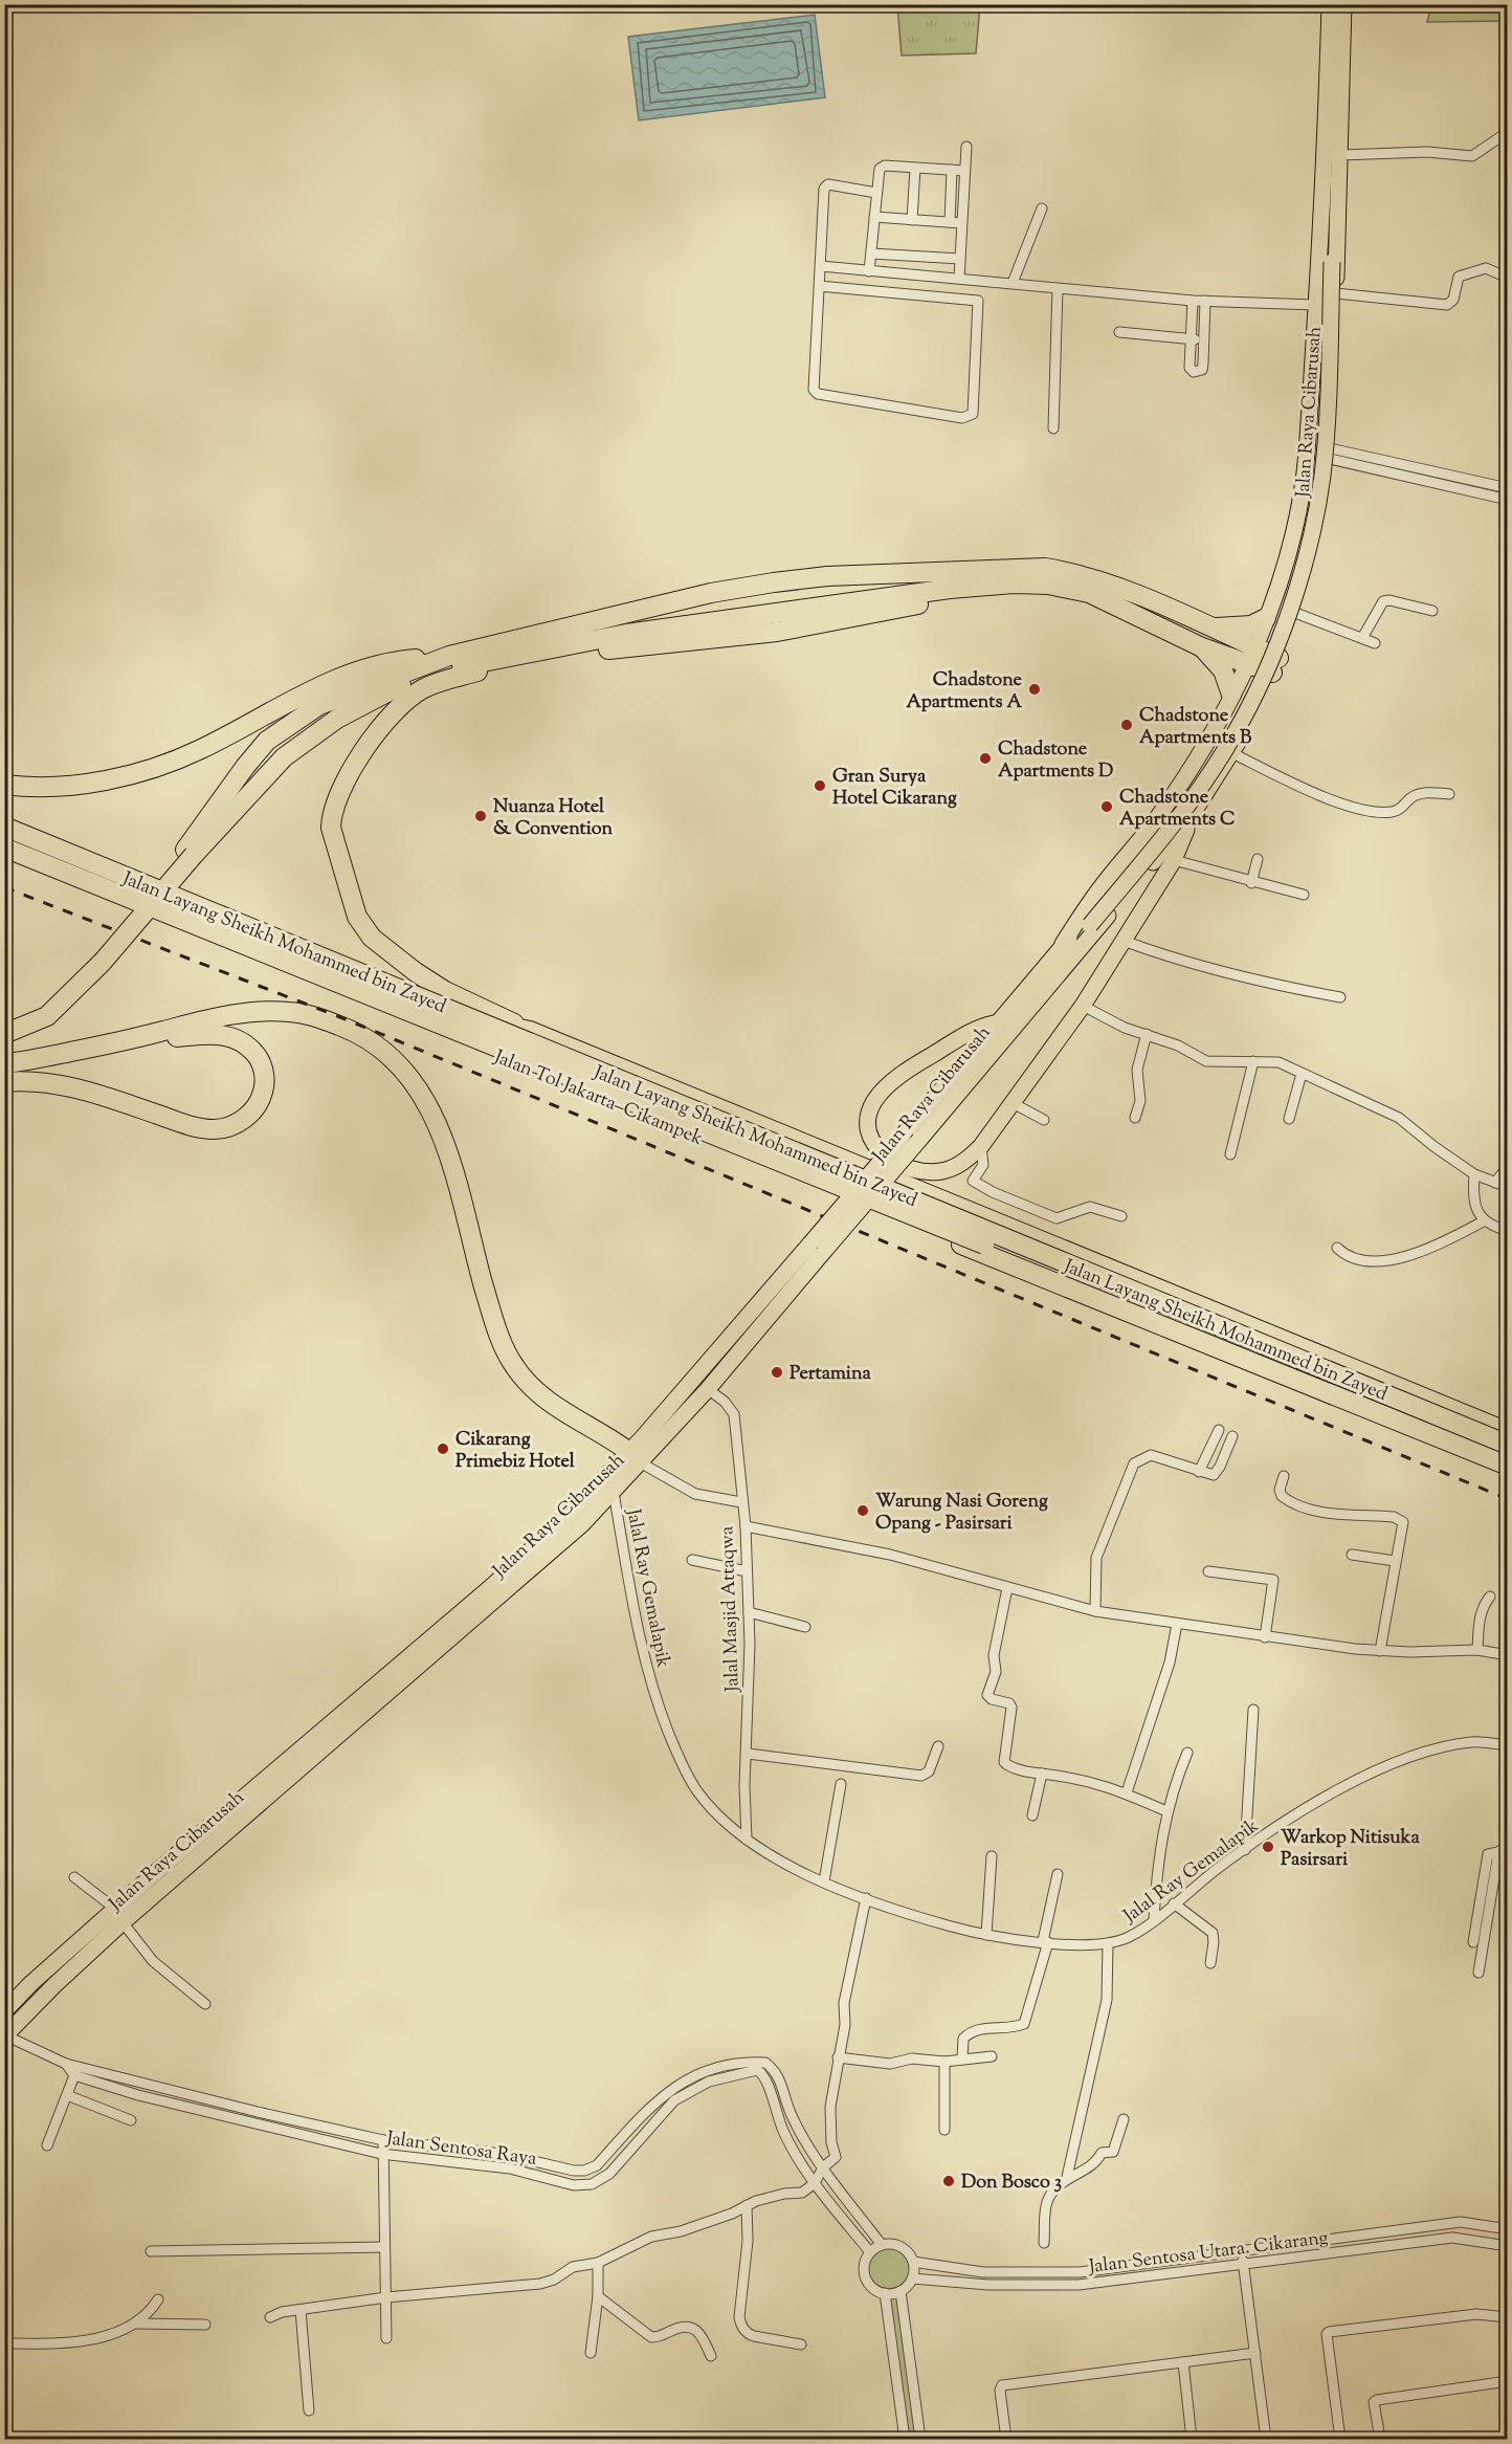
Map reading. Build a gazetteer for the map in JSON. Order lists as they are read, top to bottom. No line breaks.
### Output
{"streets":{"highway":["Jalan Layang Sheikh Mohammed bin Zayed","Jalan Tol Jakarta–Cikampek"],"main road":["Jalan Raya Cibarusah"],"street":["Jalal Ray Gemalapik","Jalal Masjid Attaqwa","Jalan Sentosa Raya","Jalan Sentosa Utara. Cikarang"]},"crossings":[["Jalan Raya Cibarusah","Jalal Ray Gemalapik"],["Jalan Raya Cibarusah","Jalal Masjid Attaqwa"],["Jalan Raya Cibarusah","Jalan Sentosa Raya"],["Jalan Layang Sheikh Mohammed bin Zayed","Jalan Tol Jakarta–Cikampek"],["Jalal Ray Gemalapik","Jalal Masjid Attaqwa"],["Jalan Sentosa Raya","Jalan Sentosa Utara. Cikarang"]],"places":["Chadstone Apartments A","Chadstone Apartments B","Chadstone Apartments D","Gran Surya Hotel Cikarang","Chadstone Apartments C","Nuanza Hotel & Convention","Pertamina","Cikarang Primebiz Hotel","Warung Nasi Goreng Opang - Pasirsari","Warkop Nitisuka Pasirsari","Don Bosco 3"]}
